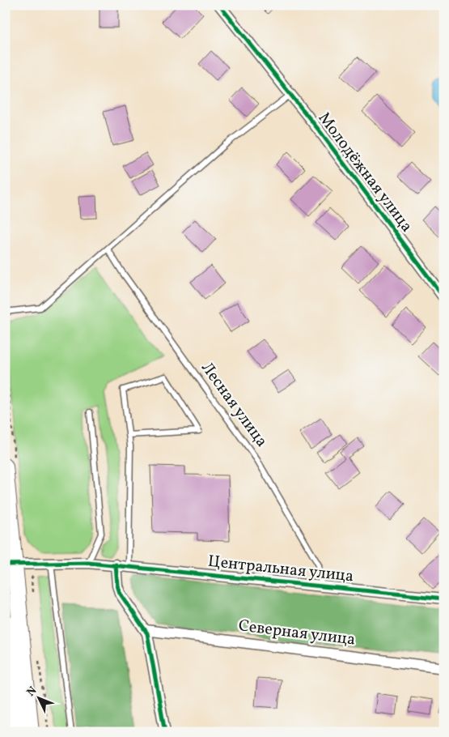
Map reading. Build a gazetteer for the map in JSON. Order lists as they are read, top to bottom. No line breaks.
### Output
{"streets":{"street":["Молодёжная улица","Центральная улица","Северная улица"],"lane":["Лесная улица"]},"crossings":[["Лесная улица","Центральная улица"]],"north":"top left"}
